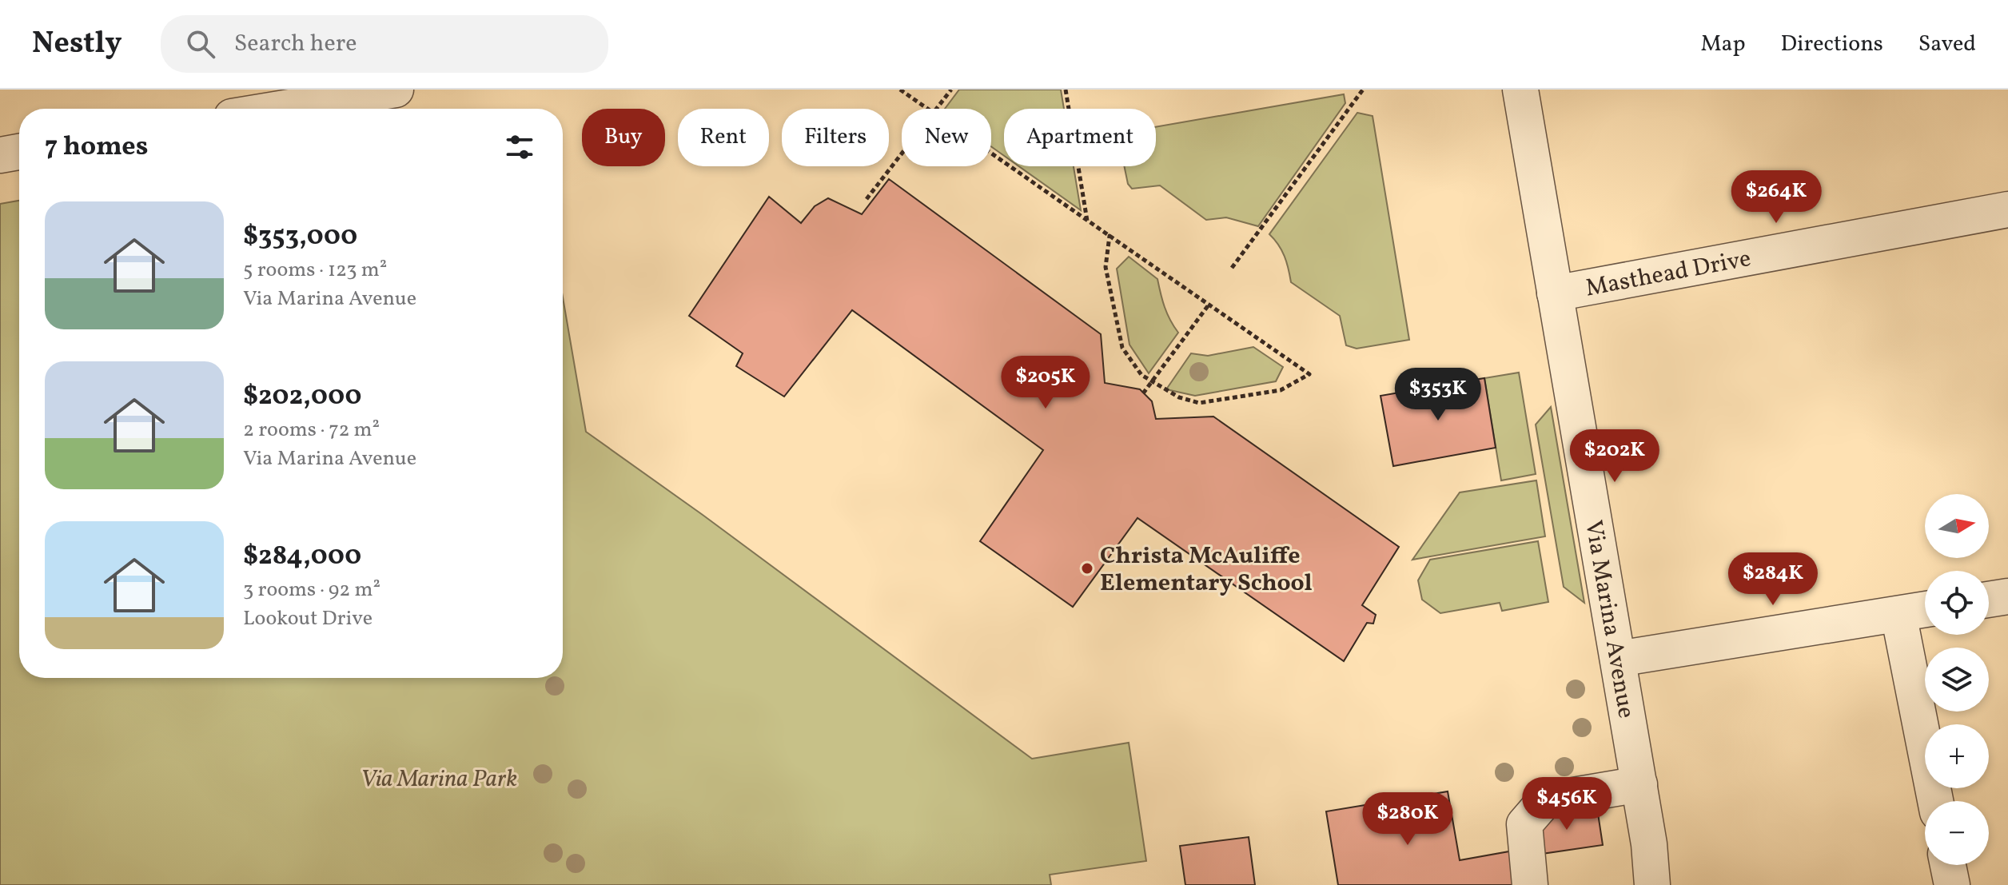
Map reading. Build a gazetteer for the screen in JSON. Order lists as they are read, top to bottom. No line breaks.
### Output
{"streets":{"street":["Masthead Drive","Via Marina Avenue"]},"crossings":[["Masthead Drive","Via Marina Avenue"]],"parks":["Via Marina Park"],"places":["Christa McAuliffe Elementary School"],"north":"right","page":{"header":"Nestly","search":"Search here","nav":["Map","Directions","Saved"],"chip":["Buy","Rent","Filters","New","Apartment"],"heading":"7 homes","price":["$264K","$205K","$353K","$202K","$284K","$456K","$280K"],"list":[{"name":"$353,000","note":"5 rooms · 123 m² · Via Marina Avenue"},{"name":"$202,000","note":"2 rooms · 72 m² · Via Marina Avenue"},{"name":"$284,000","note":"3 rooms · 92 m² · Lookout Drive"}],"map_buttons":["+","−"]}}
